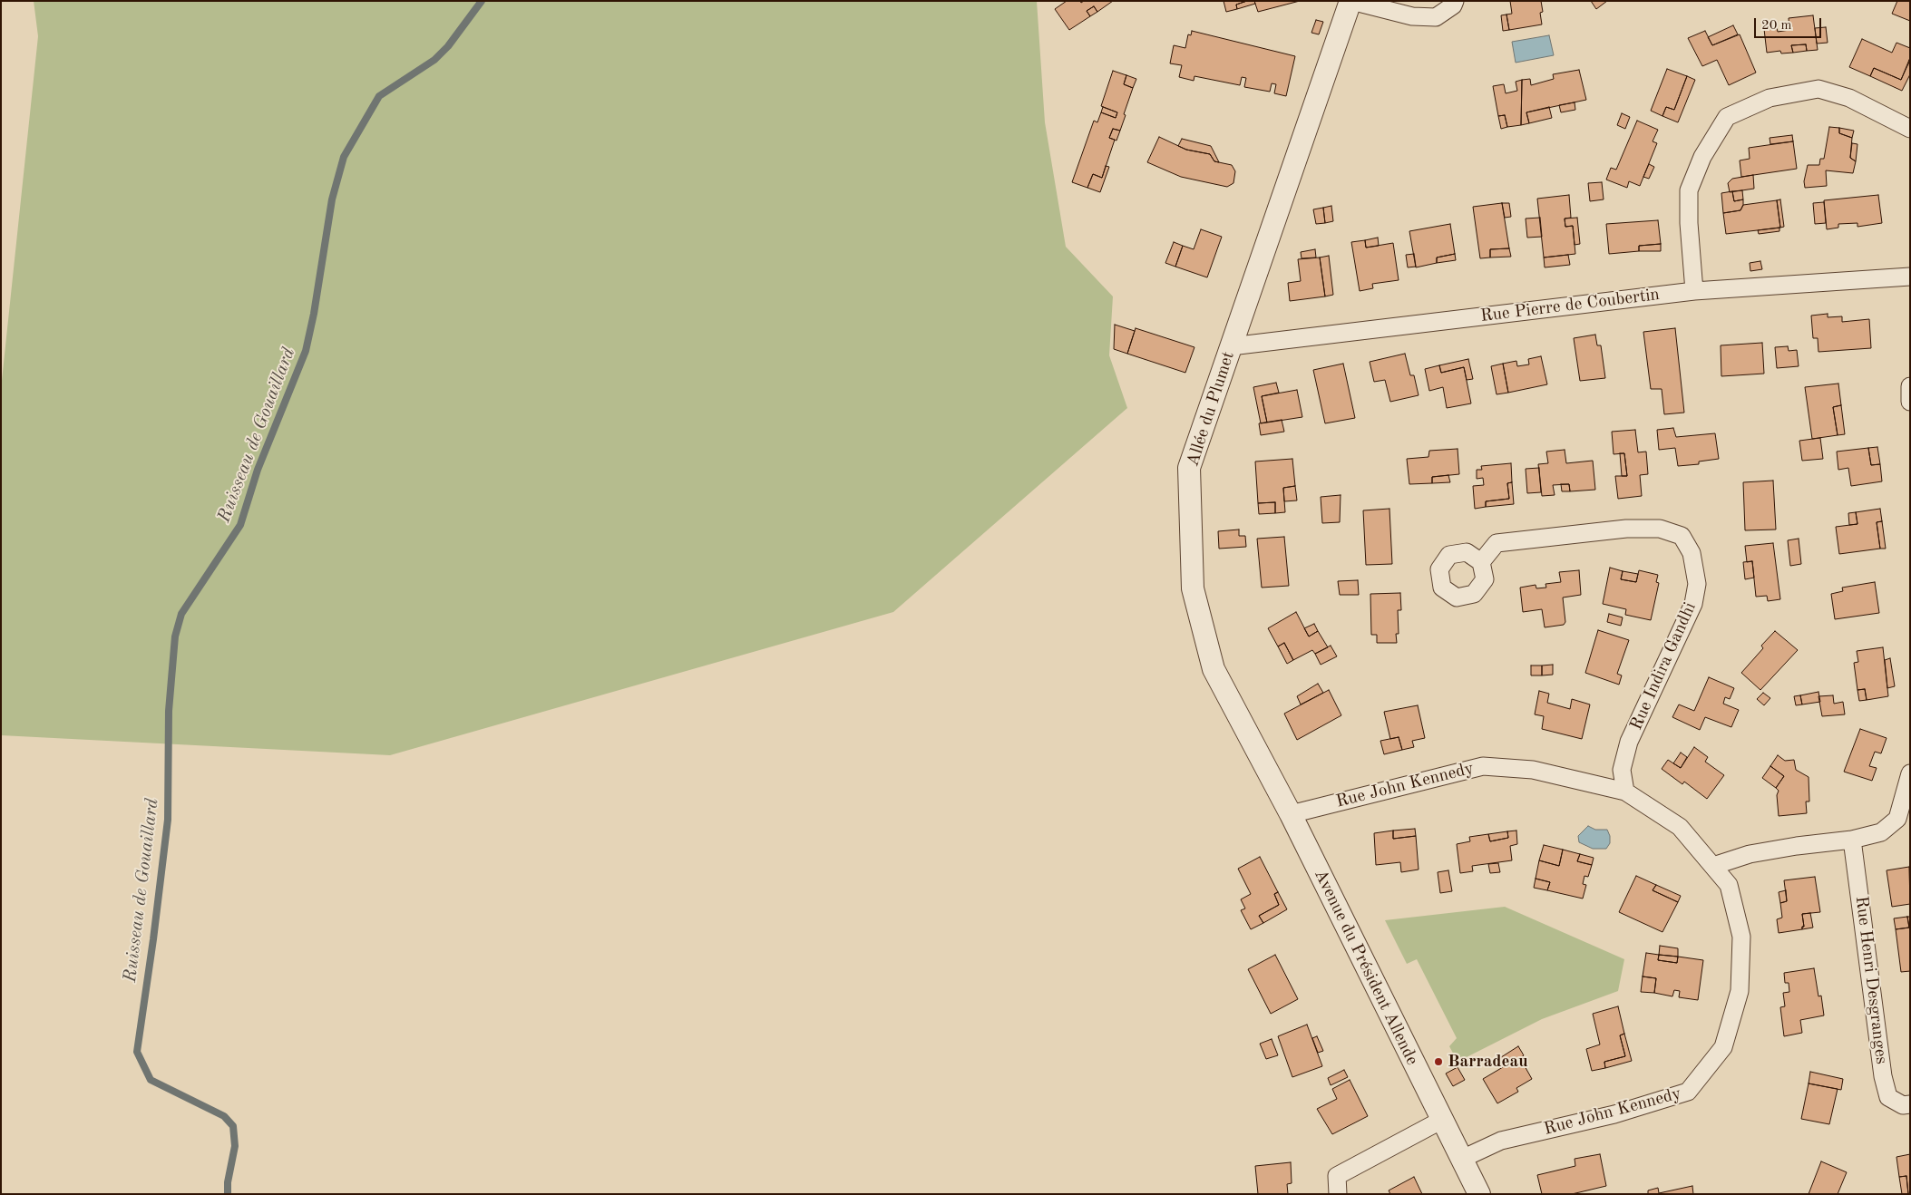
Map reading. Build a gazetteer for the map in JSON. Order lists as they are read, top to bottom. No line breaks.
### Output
{"streets":{"street":["Rue Pierre de Coubertin","Allée du Plumet","Rue Indira Gandhi","Rue John Kennedy","Avenue du Président Allende","Rue Henri Desgranges"]},"crossings":[["Rue Pierre de Coubertin","Allée du Plumet"],["Allée du Plumet","Rue John Kennedy"],["Allée du Plumet","Avenue du Président Allende"],["Rue Indira Gandhi","Rue John Kennedy"],["Rue John Kennedy","Avenue du Président Allende"]],"water":["Ruisseau de Gouaillard"],"places":["Barradeau"],"scale_bar":"20 m"}
